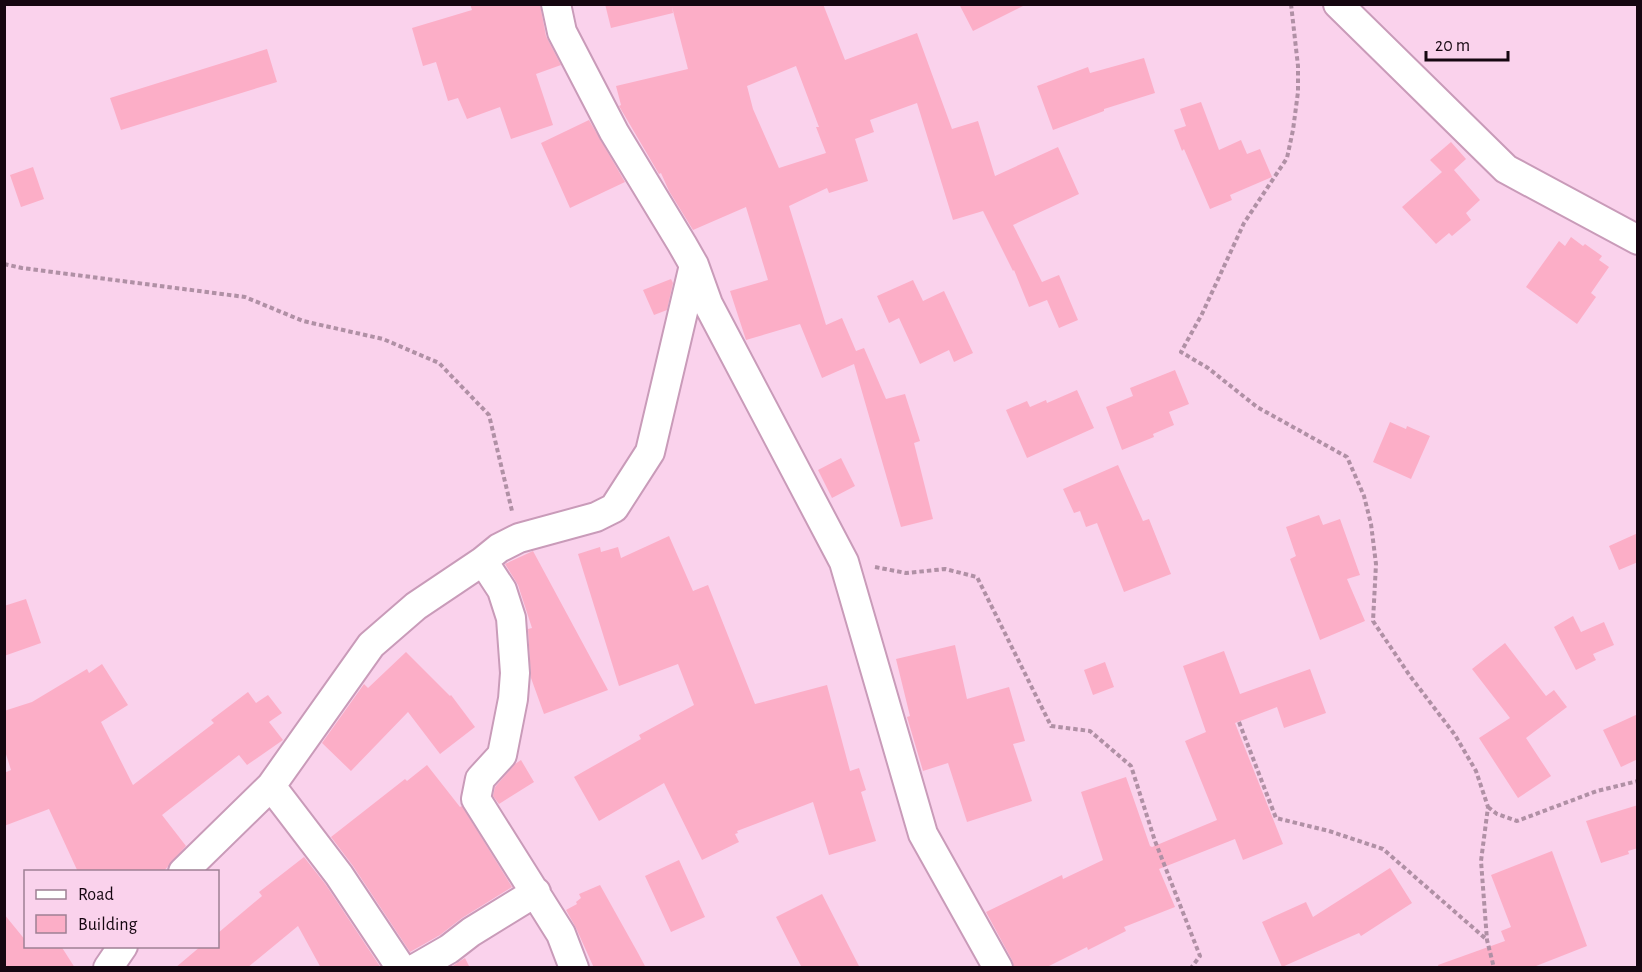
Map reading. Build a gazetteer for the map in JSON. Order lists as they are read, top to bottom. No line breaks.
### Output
{"legend":["Road","Building"],"scale_bar":"20 m"}
